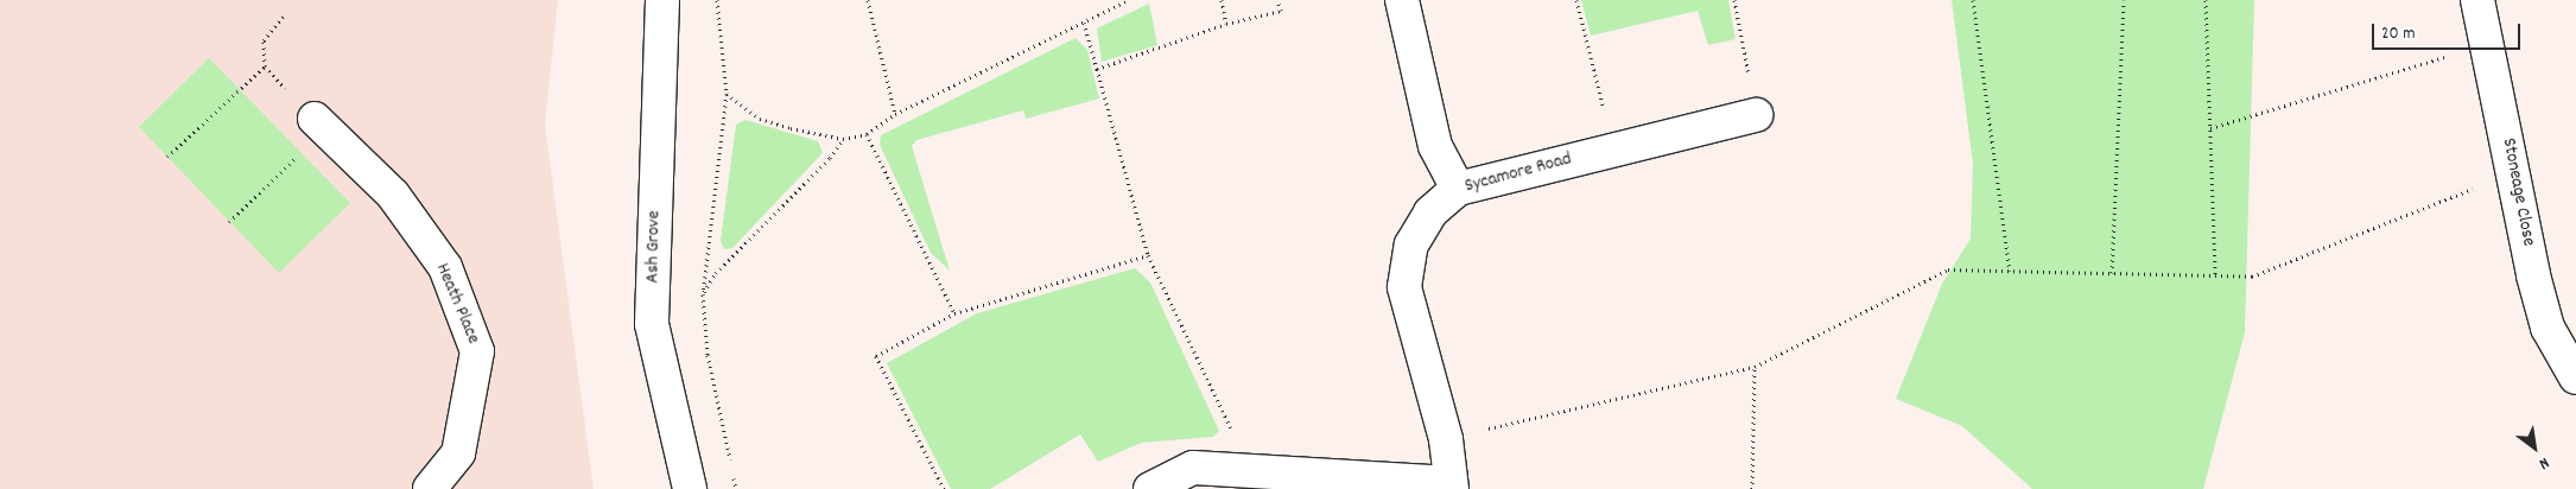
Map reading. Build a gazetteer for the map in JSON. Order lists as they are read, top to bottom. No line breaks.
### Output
{"streets":{"street":["Sycamore Road","Stoneage Close","Ash Grove","Heath Place"]},"scale_bar":"20 m","north":"bottom right"}
